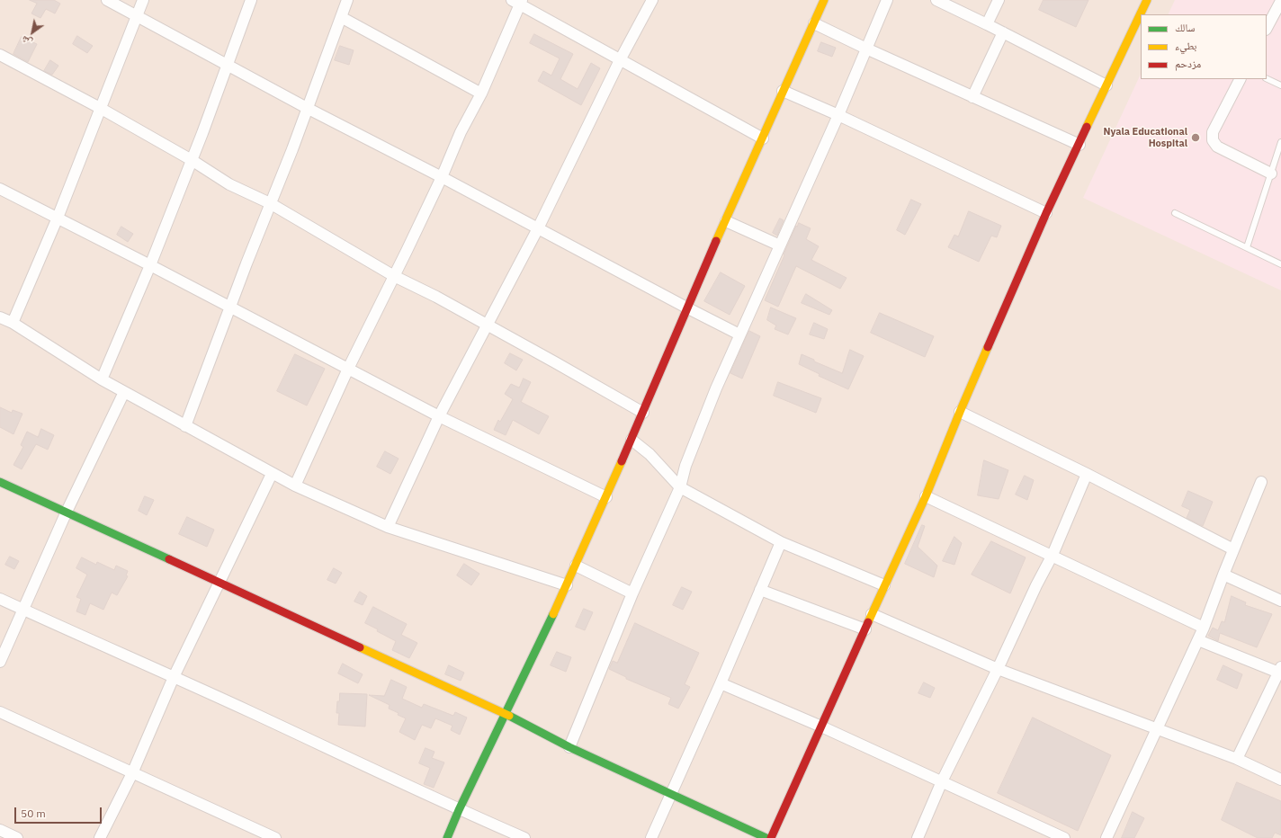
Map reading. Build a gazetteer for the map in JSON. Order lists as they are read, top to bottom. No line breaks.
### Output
{"places":["Nyala Educational Hospital"],"legend":["سالك","بطيء","مزدحم"],"scale_bar":"50 m","north":"bottom left"}
